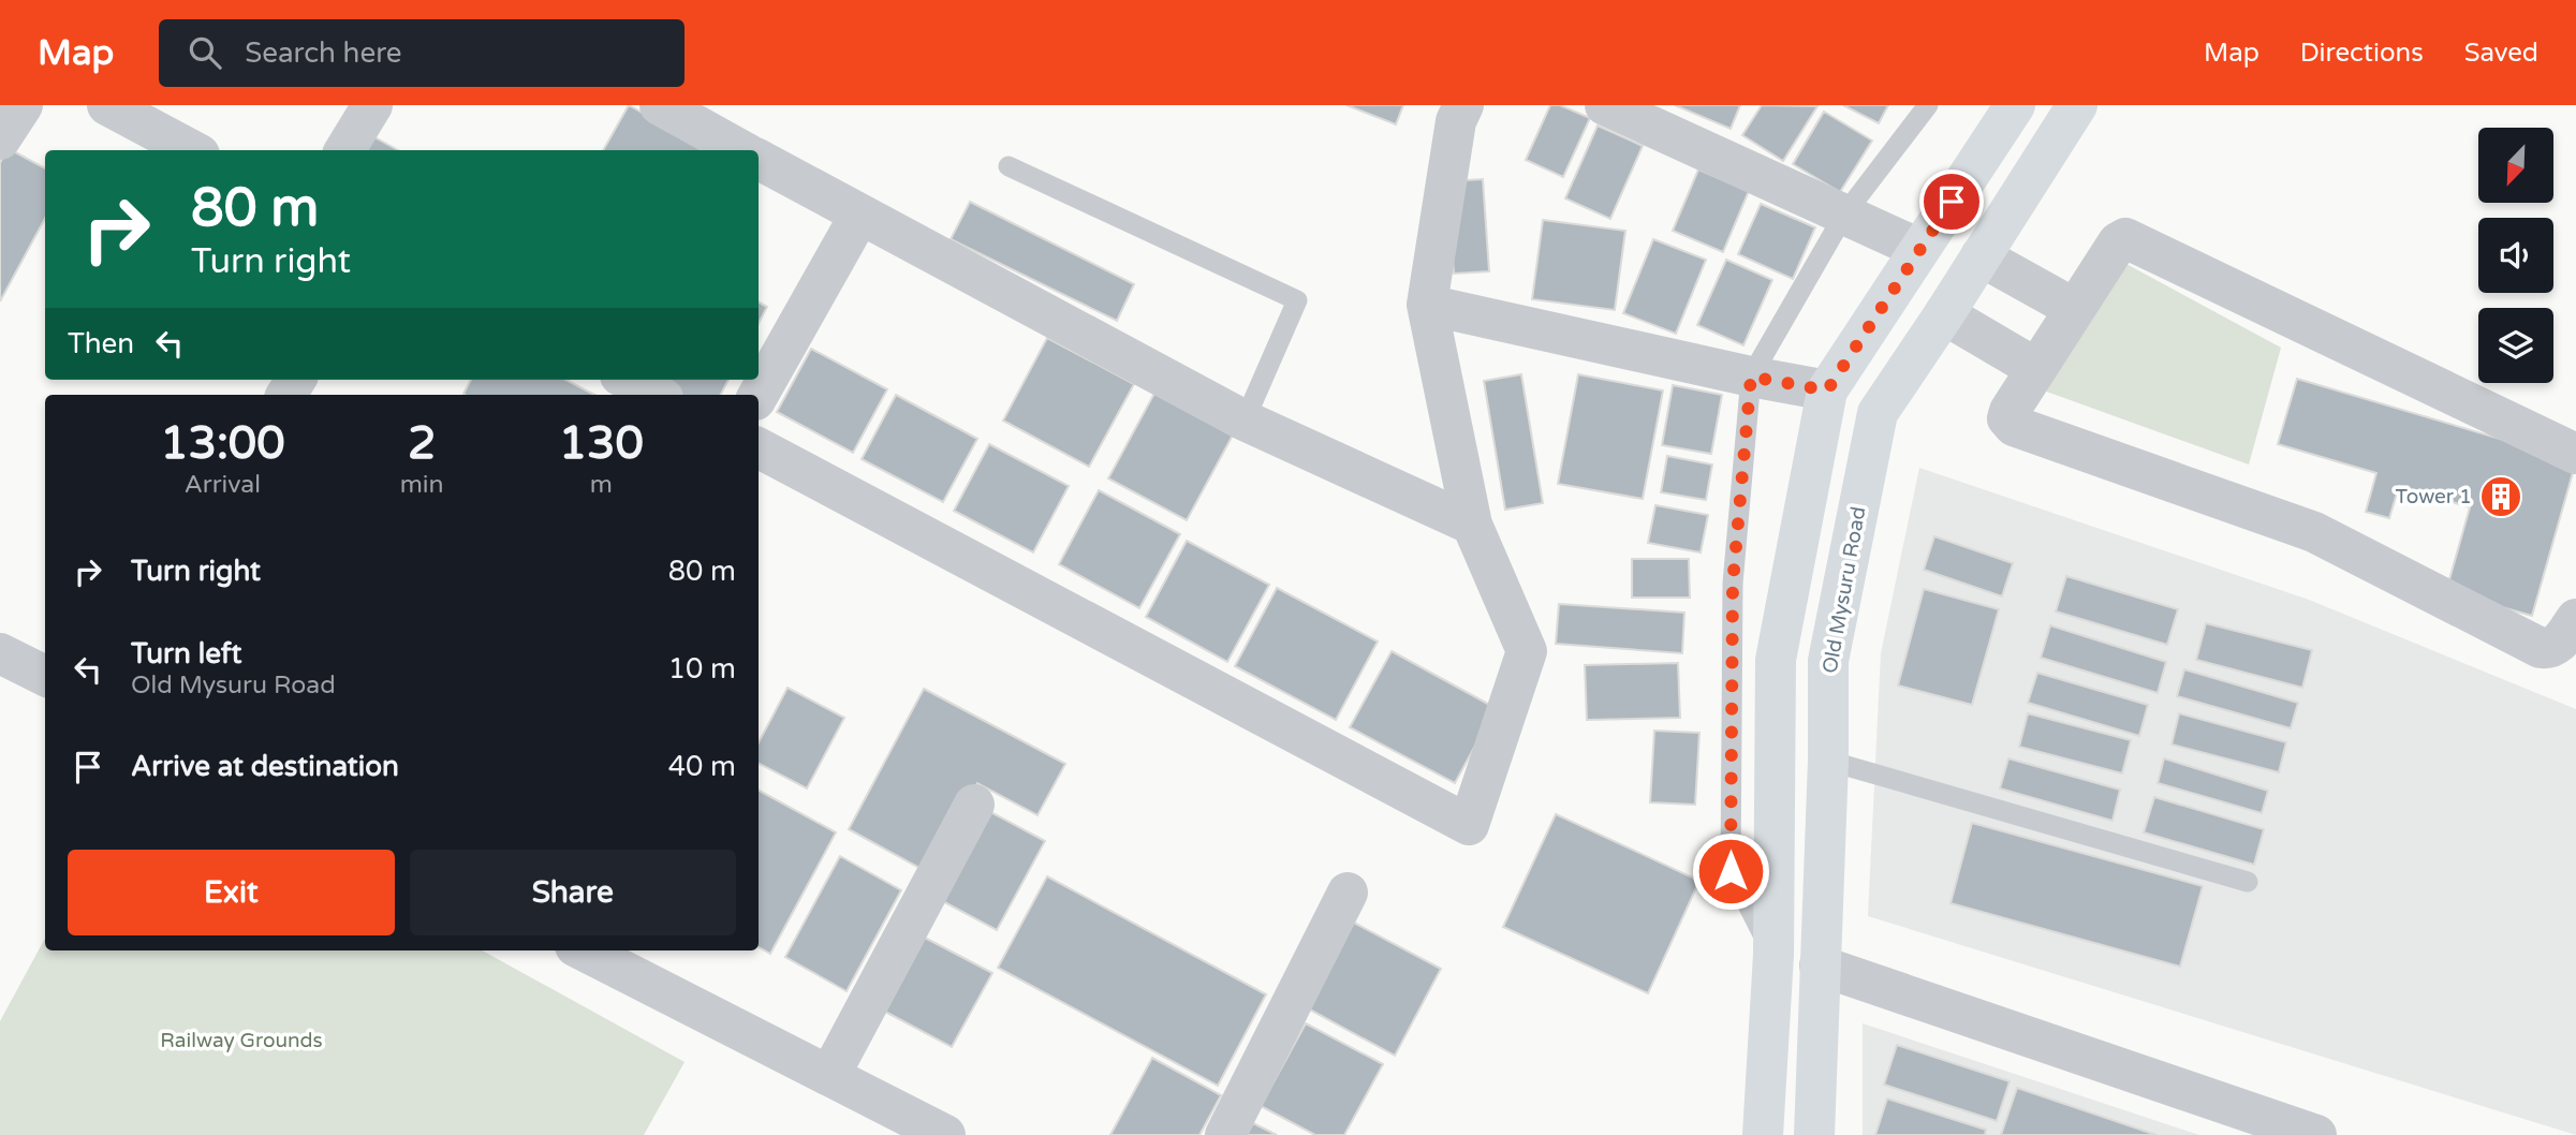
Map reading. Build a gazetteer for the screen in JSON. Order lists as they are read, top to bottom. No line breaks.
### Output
{"streets":{"main road":["Old Mysuru Road"]},"parks":["Railway Grounds"],"places":{"building":["Tower 1"]},"north":"bottom left","page":{"header":"Map","search":"Search here","nav":["Map","Directions","Saved"],"turn":["80 m","Turn right"],"then":"Then","eta":["13:00","Arrival","2","min","130","m"],"list":[{"name":"Turn right","value":"80 m"},{"name":"Turn left","note":"Old Mysuru Road","value":"10 m"},{"name":"Arrive at destination","value":"40 m"}],"buttons":["Exit","Share"]}}
